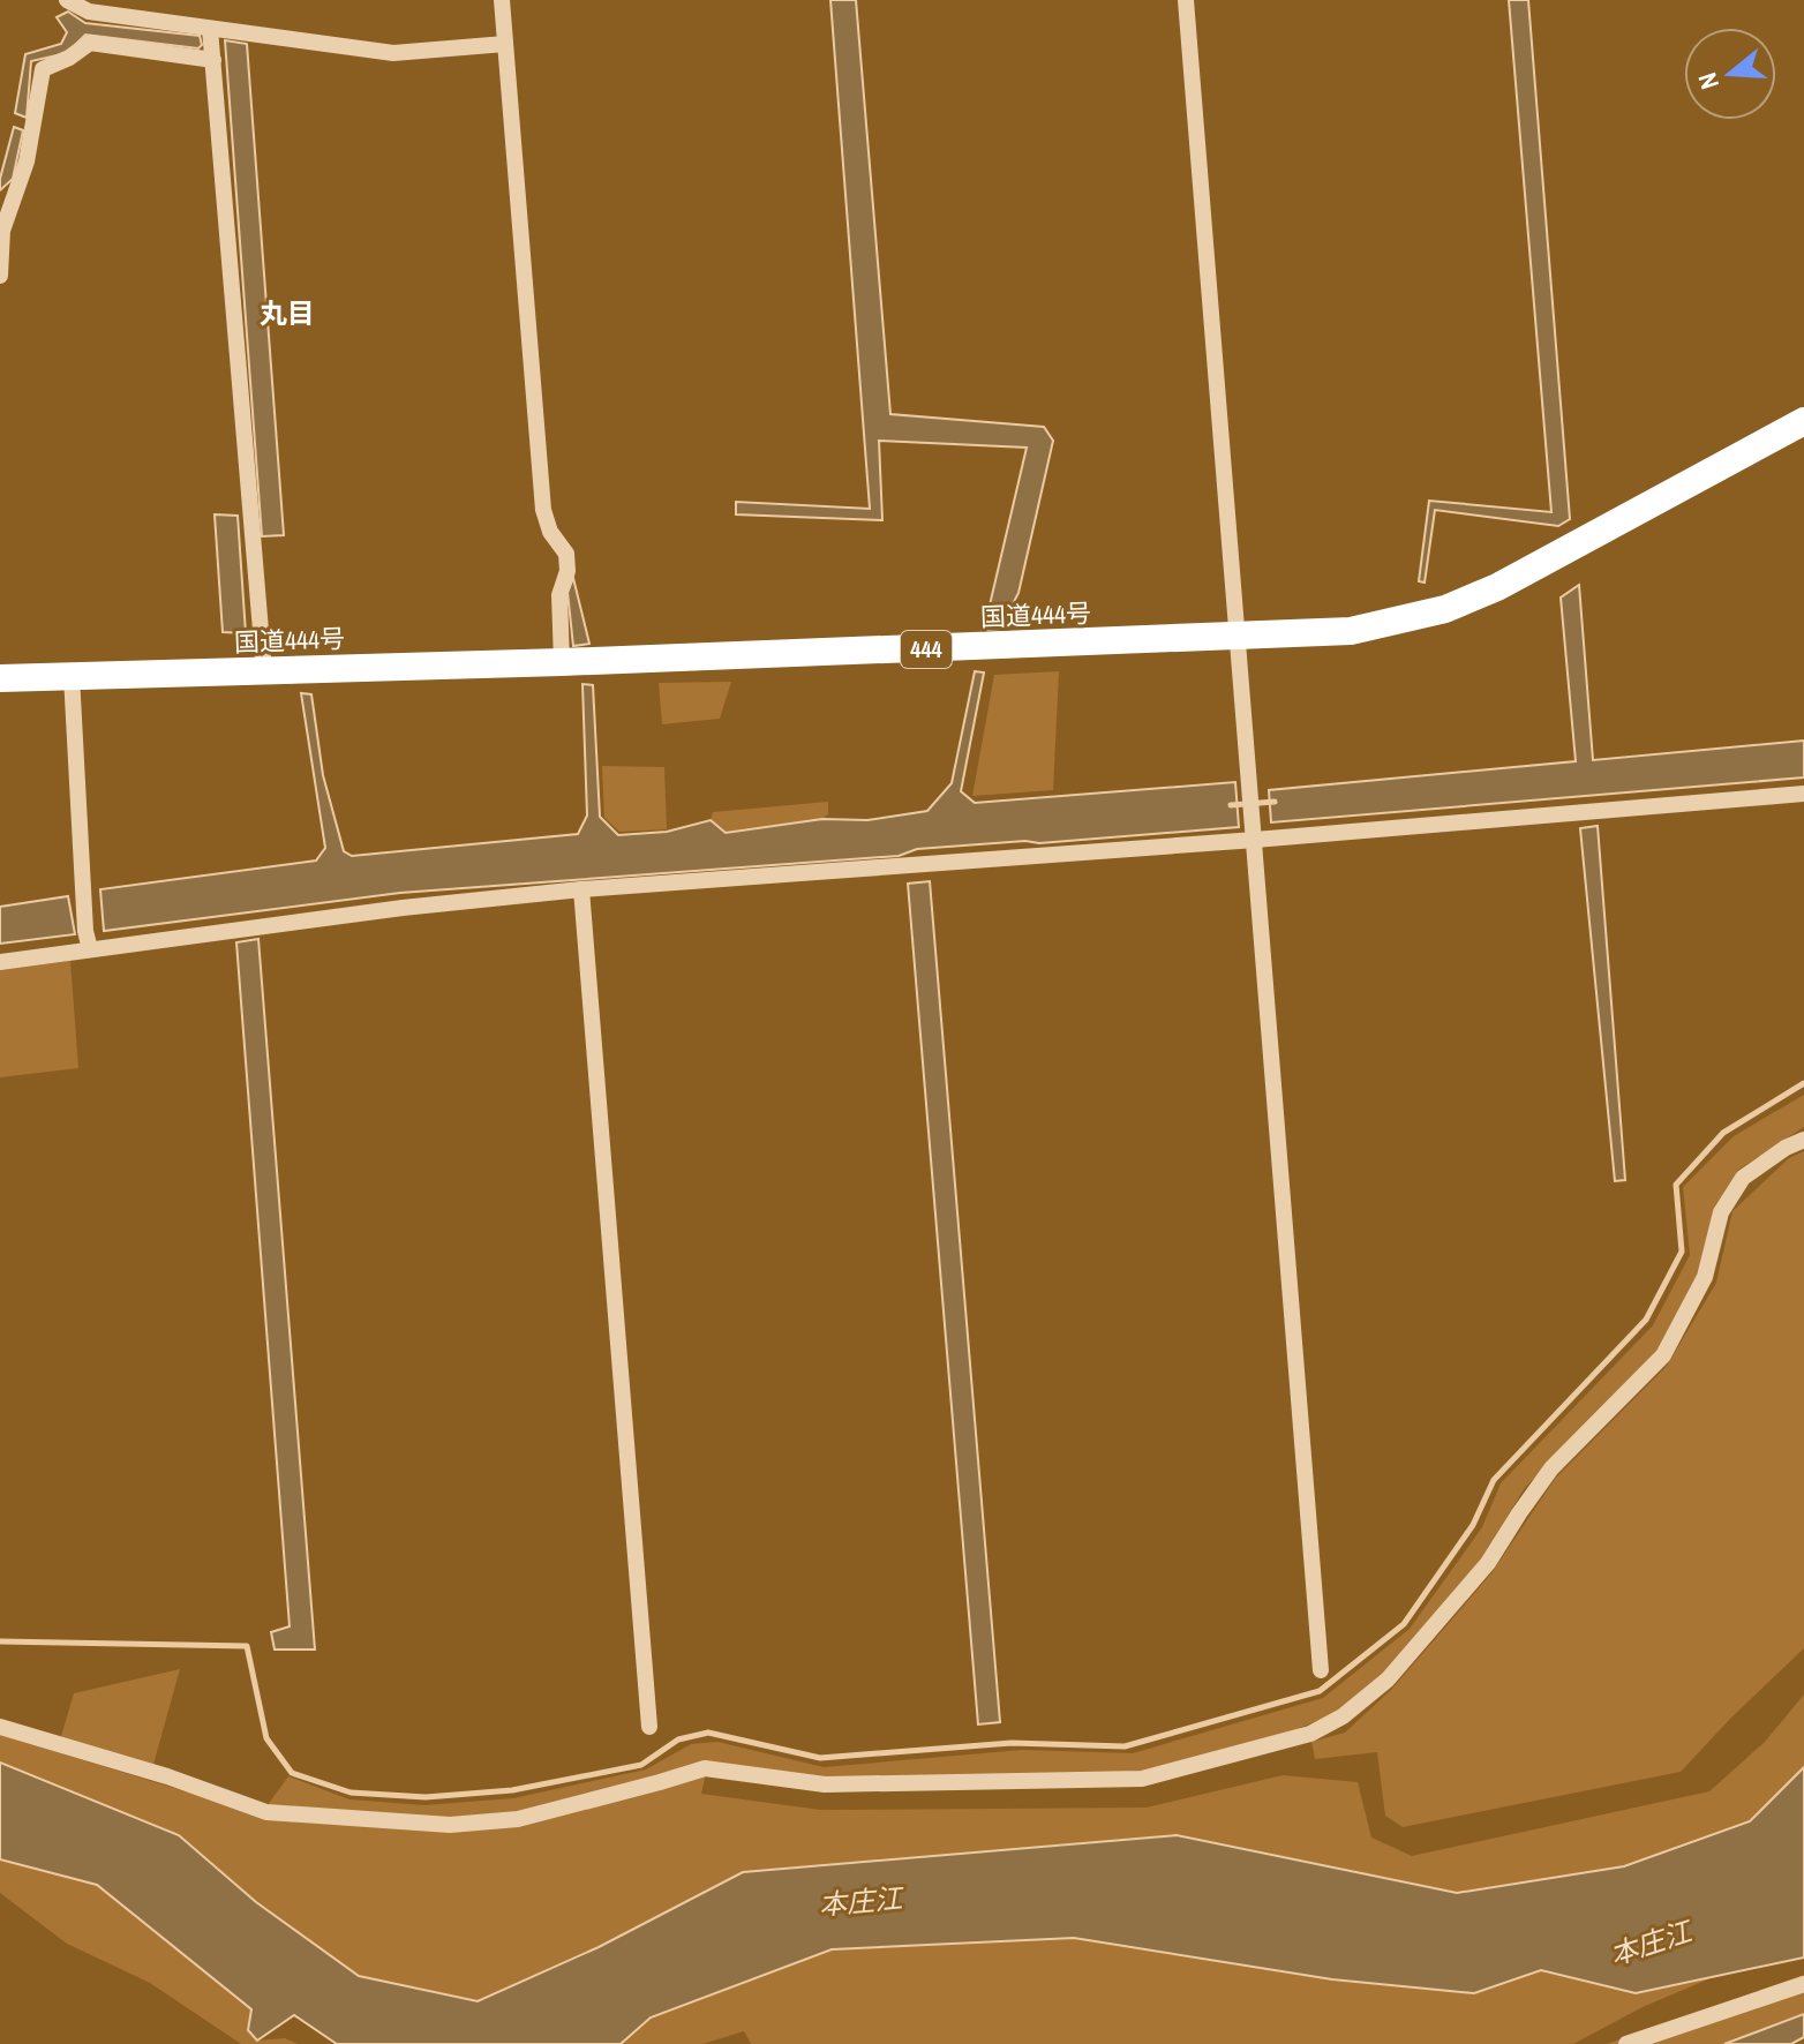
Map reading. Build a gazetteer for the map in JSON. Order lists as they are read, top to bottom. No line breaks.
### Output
{"streets":{"highway":["国道444号","444"]},"districts":["丸目"],"water":["本庄江"],"north":"left"}
